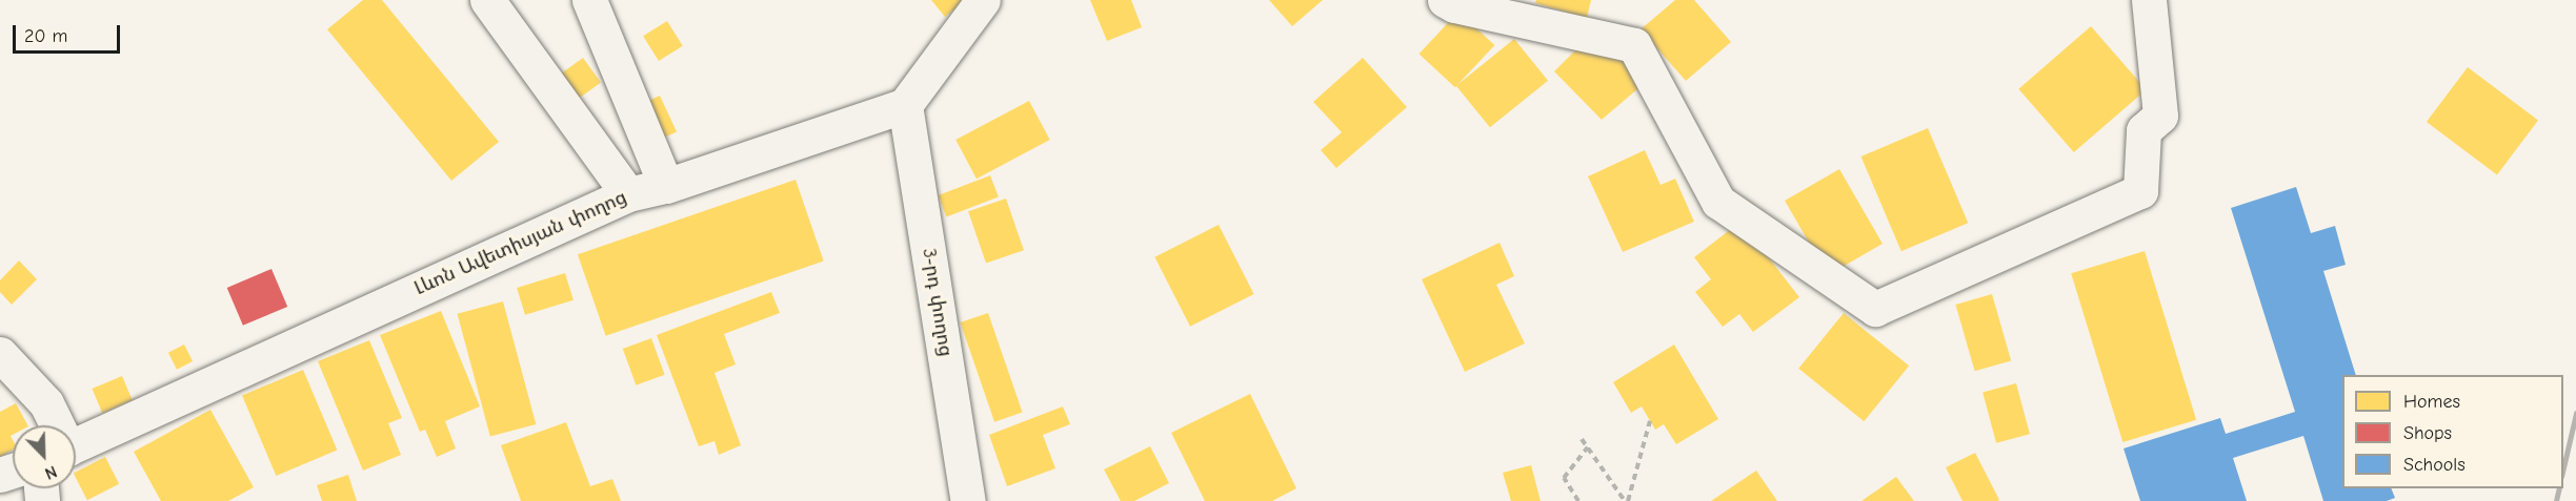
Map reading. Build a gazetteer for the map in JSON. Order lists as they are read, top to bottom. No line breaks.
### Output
{"streets":{"street":["Լևոն Ավետիսյան փողոց","3-րդ փողոց"]},"crossings":[["Լևոն Ավետիսյան փողոց","3-րդ փողոց"]],"legend":["Homes","Shops","Schools"],"scale_bar":"20 m","north":"bottom right"}
